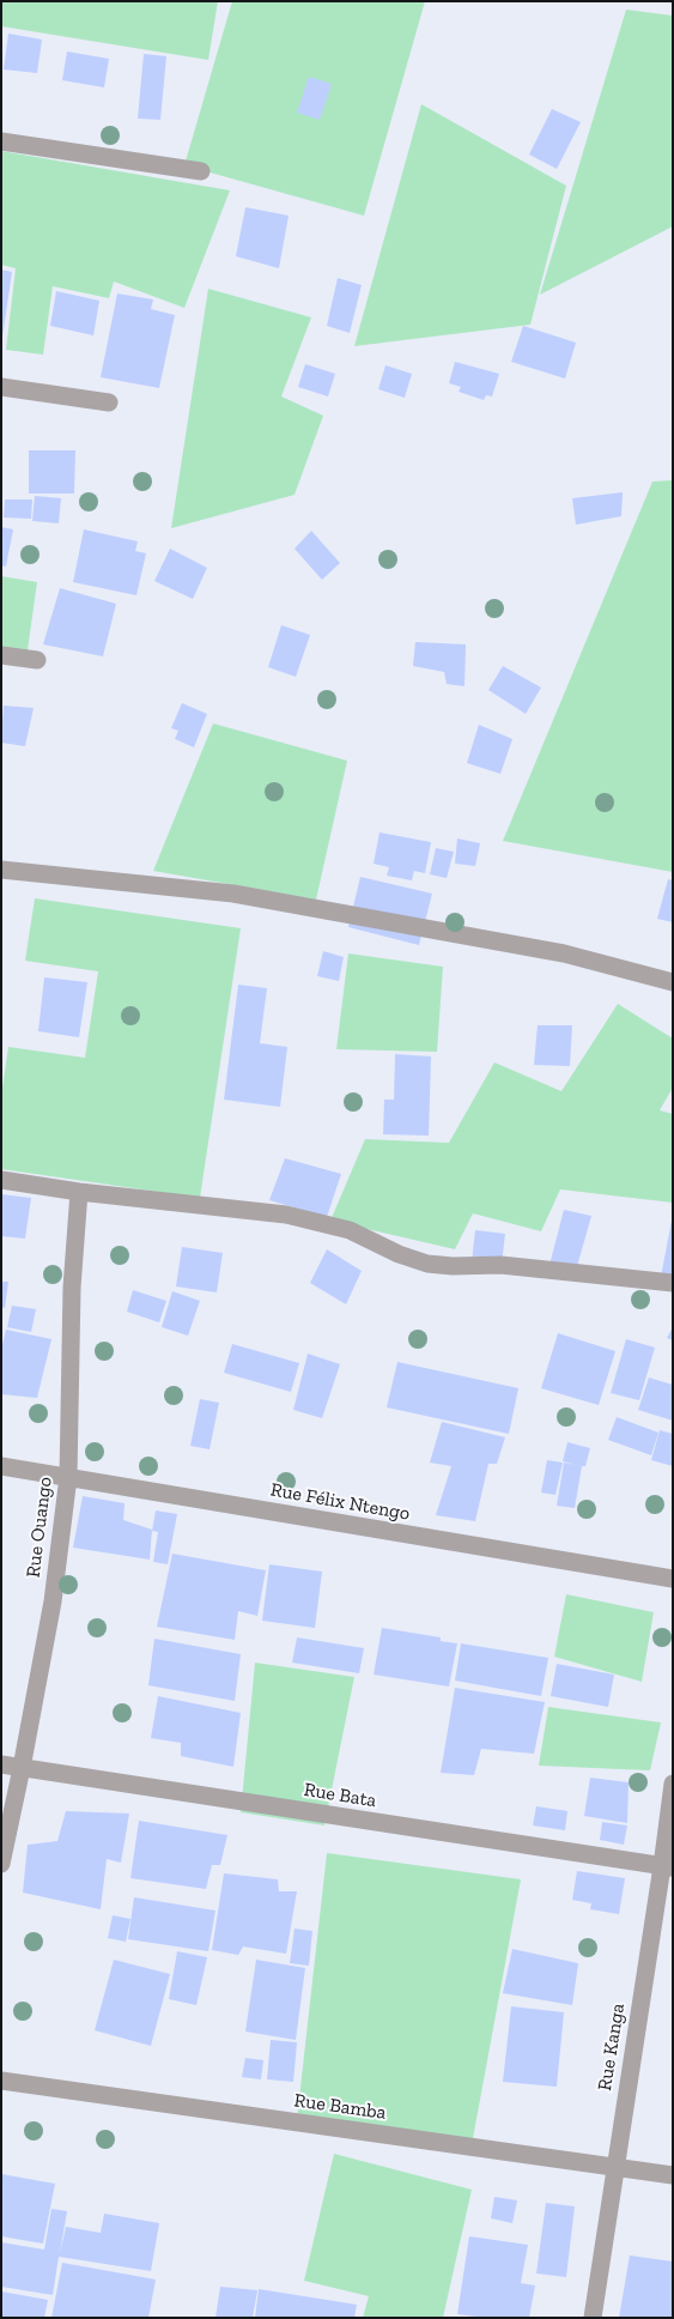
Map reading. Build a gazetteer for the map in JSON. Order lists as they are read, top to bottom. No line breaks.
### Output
{"streets":{"street":["Rue Félix Ntengo","Rue Ouango","Rue Bata","Rue Kanga","Rue Bamba"]},"crossings":[["Rue Félix Ntengo","Rue Ouango"],["Rue Ouango","Rue Bata"],["Rue Bata","Rue Kanga"],["Rue Kanga","Rue Bamba"]]}
